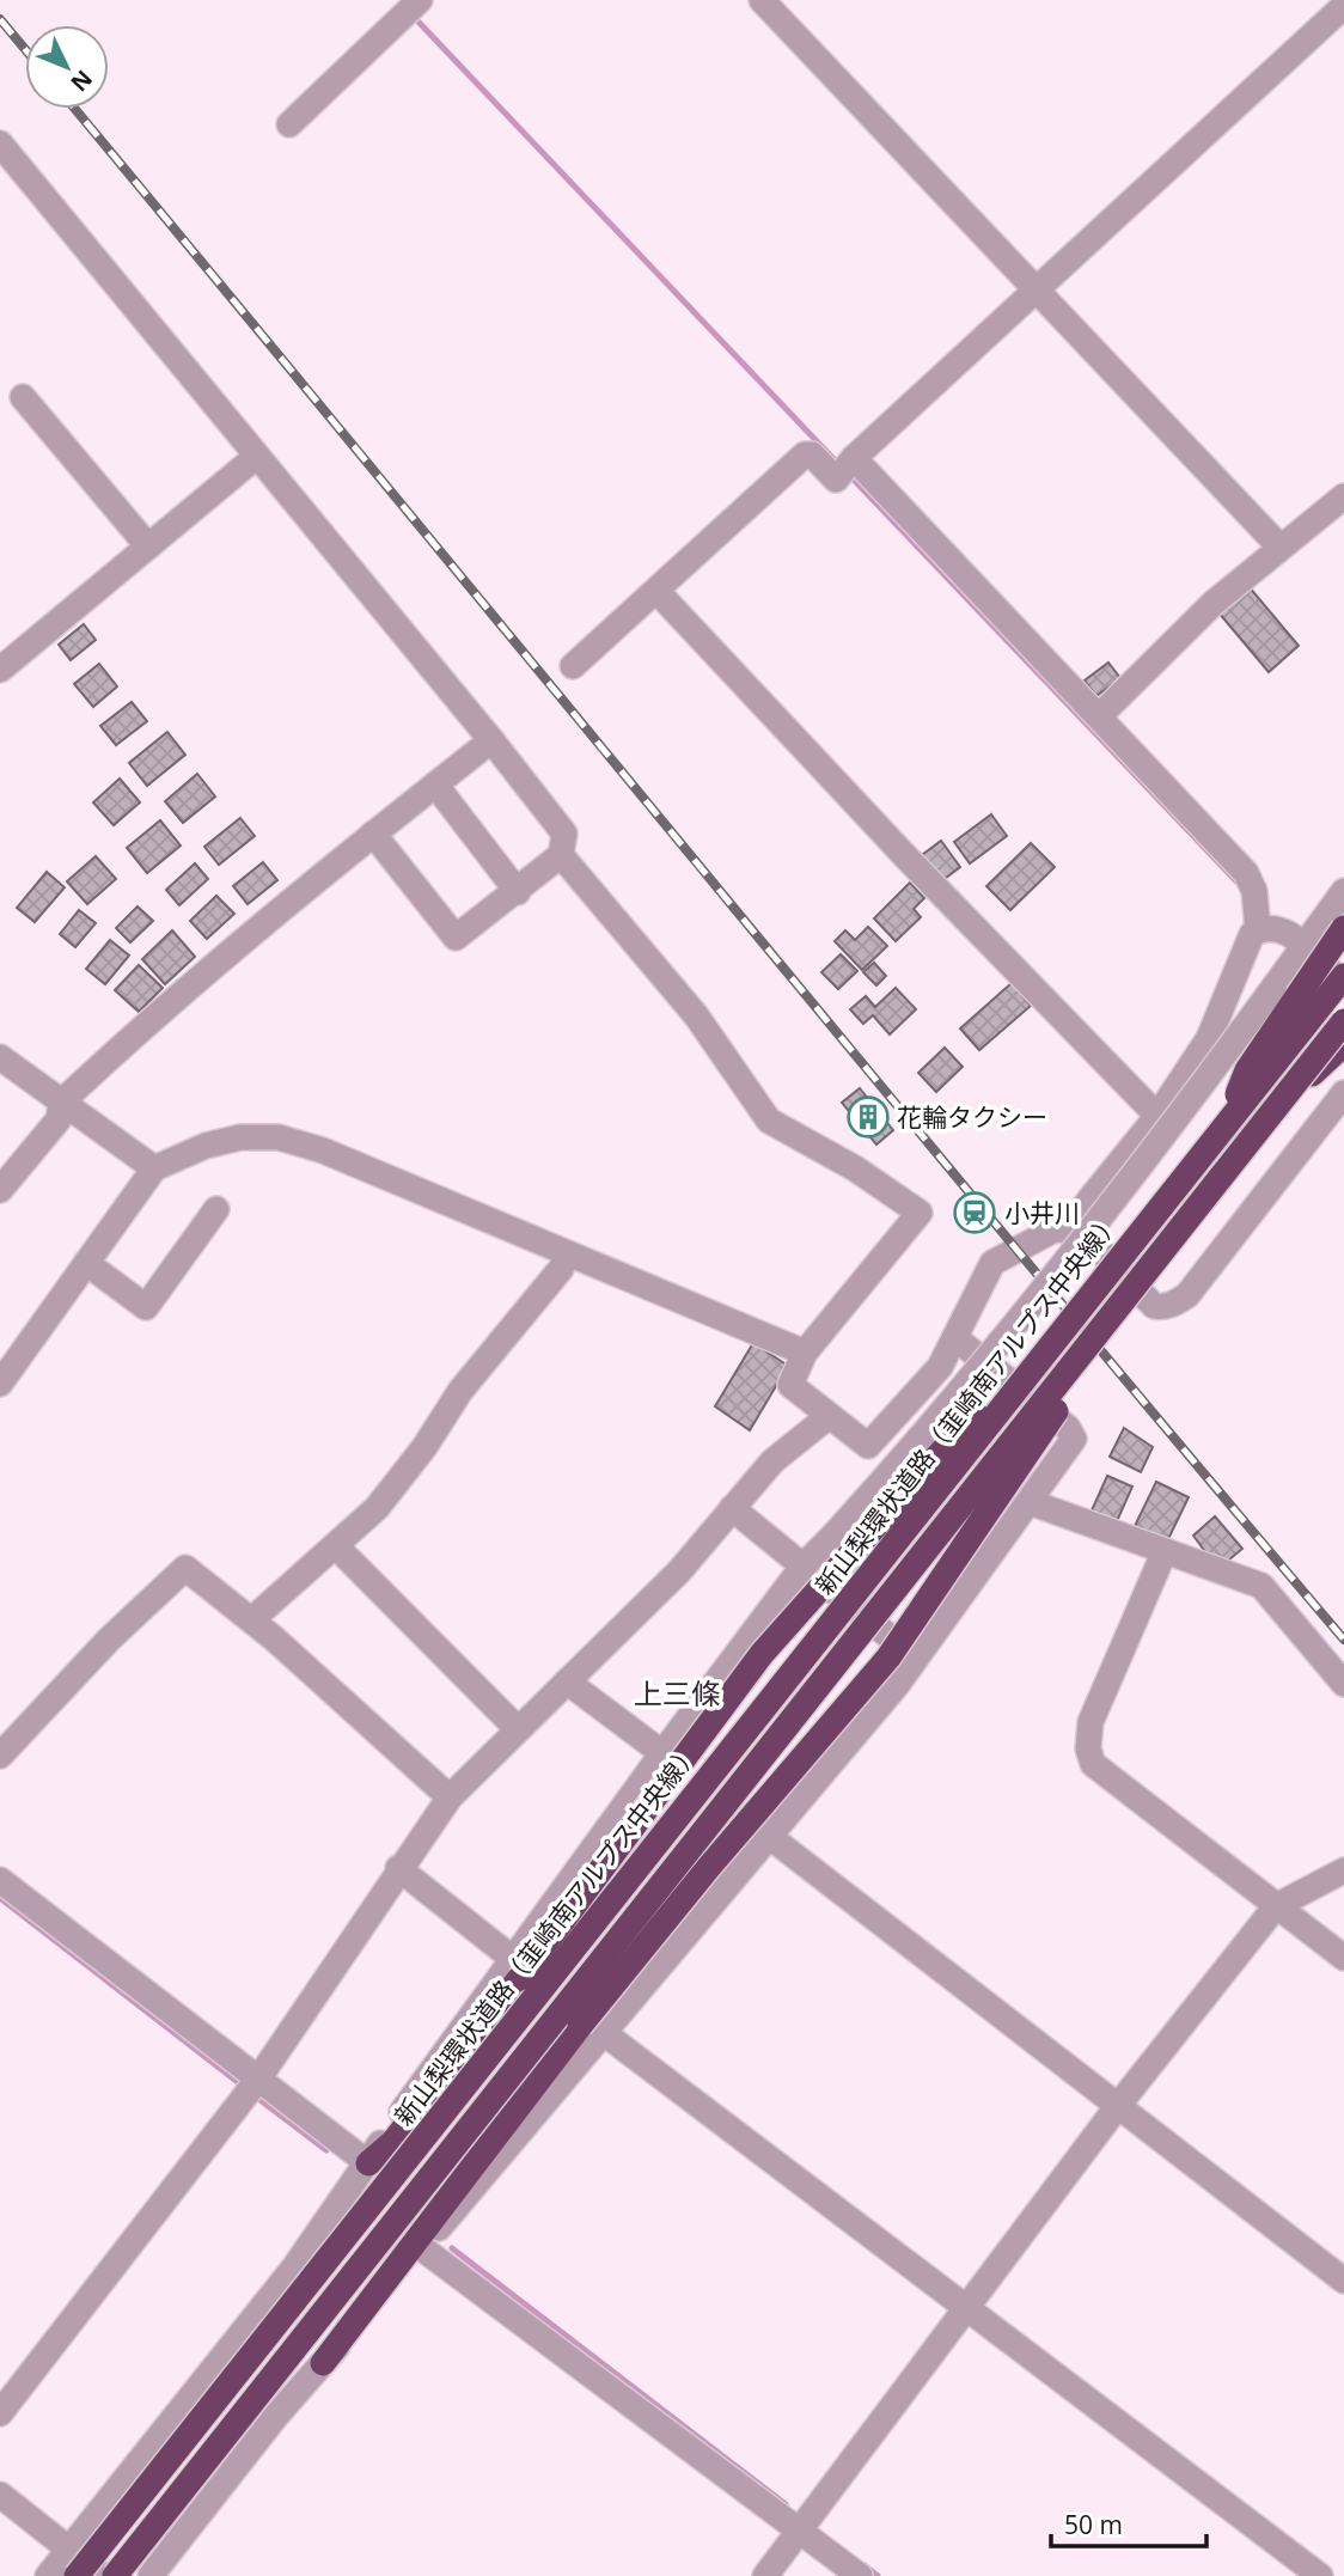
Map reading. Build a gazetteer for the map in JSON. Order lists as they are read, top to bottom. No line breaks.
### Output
{"streets":{"highway":["新山梨環状道路（韮崎南アルプス中央線）"]},"districts":["上三條"],"places":{"building":["花輪タクシー"],"station":["小井川"]},"scale_bar":"50 m","north":"bottom right"}
